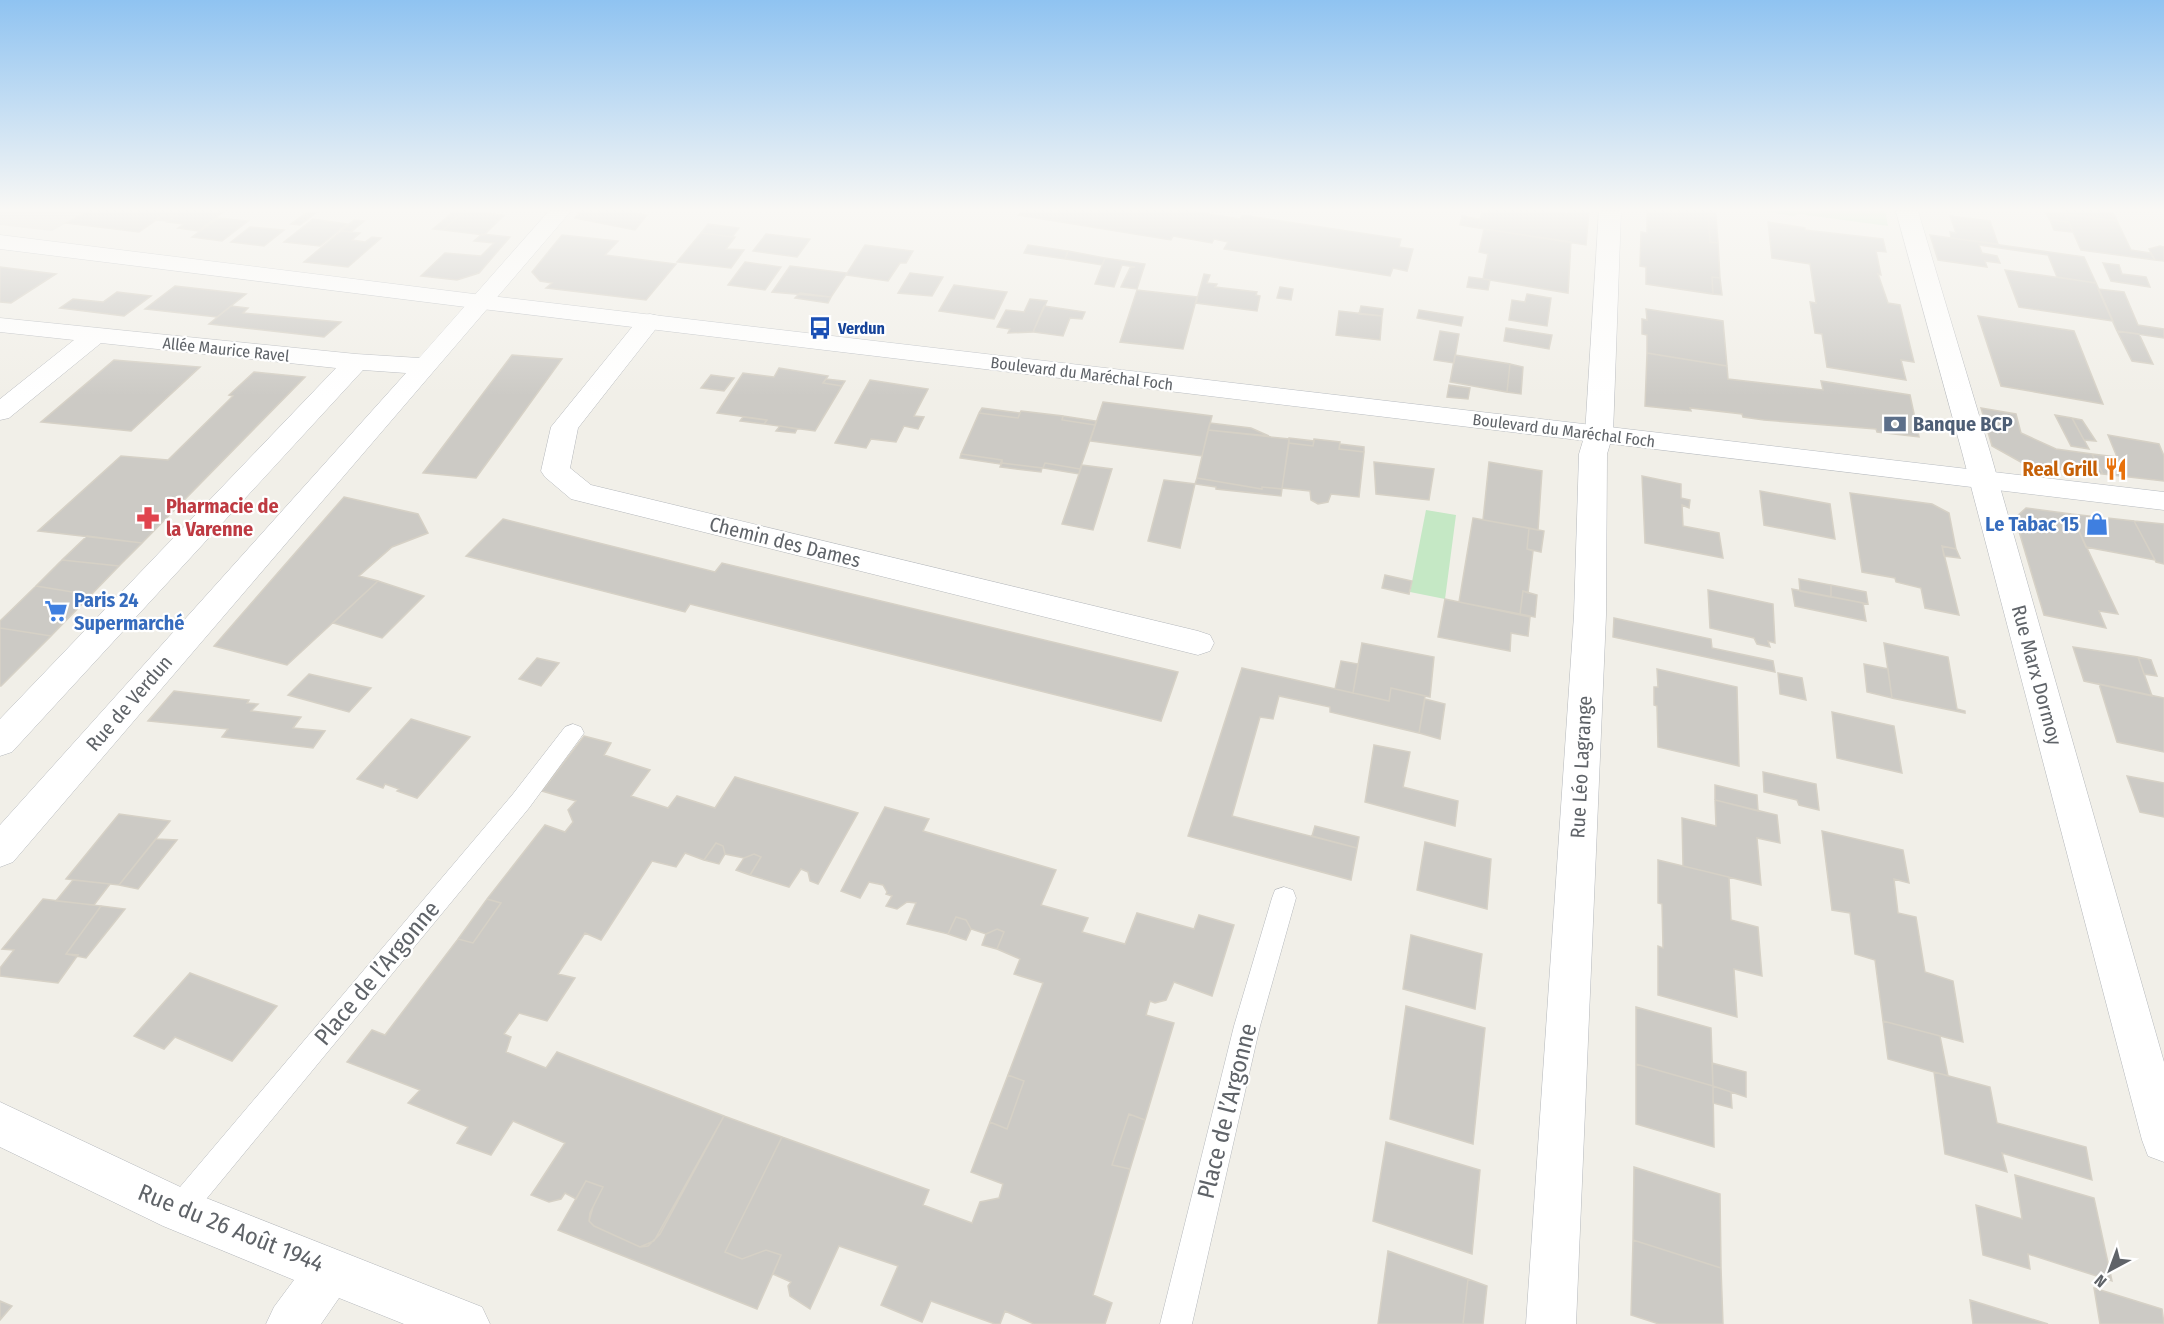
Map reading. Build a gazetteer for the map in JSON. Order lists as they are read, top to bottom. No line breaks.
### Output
{"streets":{"street":["Allée Maurice Ravel","Boulevard du Maréchal Foch","Chemin des Dames","Rue Marx Dormoy","Rue de Verdun","Rue Léo Lagrange","Rue du 26 Août 1944"],"lane":["Place de l’Argonne"]},"crossings":[["Boulevard du Maréchal Foch","Chemin des Dames"],["Boulevard du Maréchal Foch","Rue Marx Dormoy"],["Boulevard du Maréchal Foch","Rue de Verdun"],["Boulevard du Maréchal Foch","Rue Léo Lagrange"],["Place de l’Argonne","Rue du 26 Août 1944"]],"places":{"bus stop":["Verdun"],"bank":["Banque BCP"],"restaurant":["Real Grill"],"pharmacy":["Pharmacie de la Varenne"],"shop":["Le Tabac 15"],"supermarket":["Paris 24 Supermarché"]},"north":"bottom left"}
